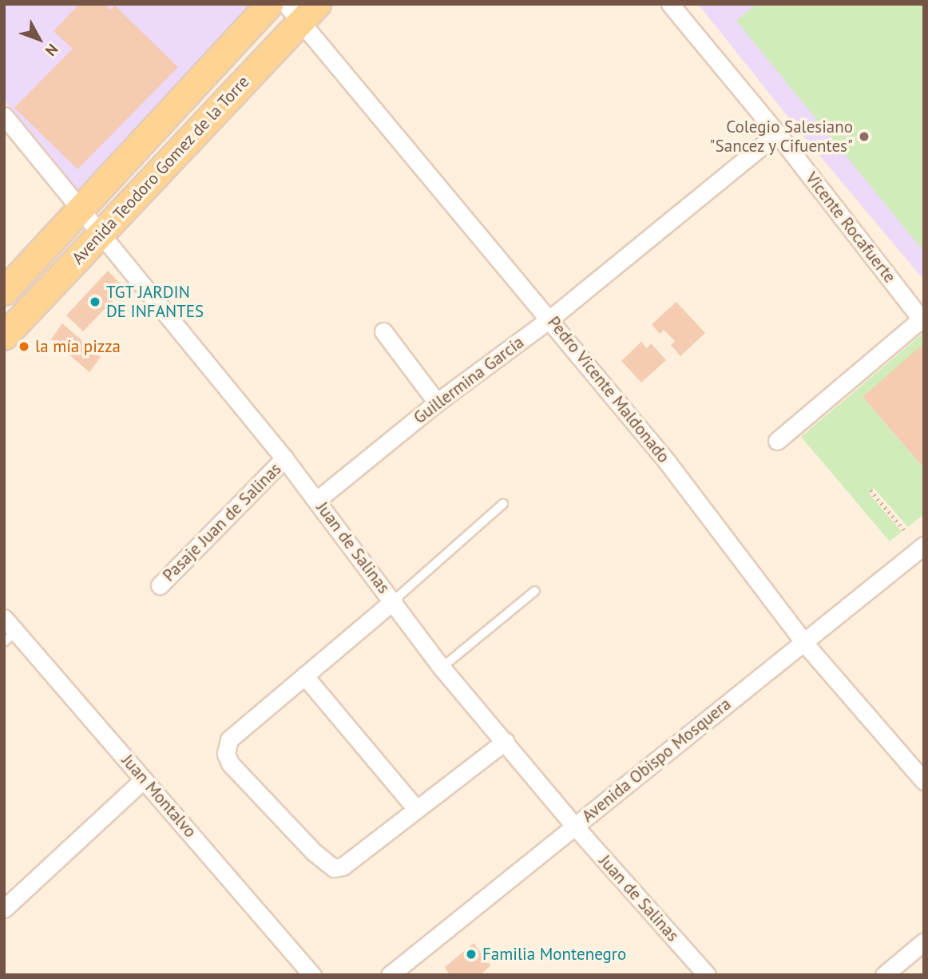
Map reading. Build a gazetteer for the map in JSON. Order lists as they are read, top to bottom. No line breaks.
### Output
{"streets":{"main road":["Avenida Teodoro Gomez de la Torre"],"street":["Vicente Rocafuerte","Guillermina García","Pedro Vicente Maldonado","Pasaje Juan de Salinas","Juan de Salinas","Avenida Obispo Mosquera","Juan Montalvo"]},"crossings":[["Avenida Teodoro Gomez de la Torre","Pedro Vicente Maldonado"],["Avenida Teodoro Gomez de la Torre","Juan de Salinas"],["Vicente Rocafuerte","Guillermina García"],["Guillermina García","Pedro Vicente Maldonado"],["Guillermina García","Juan de Salinas"],["Pedro Vicente Maldonado","Avenida Obispo Mosquera"],["Pasaje Juan de Salinas","Juan de Salinas"],["Juan de Salinas","Avenida Obispo Mosquera"]],"places":["Colegio Salesiano \"Sancez y Cifuentes\"","TGT JARDIN DE INFANTES","la mía pizza","Familia Montenegro"],"north":"bottom right"}
